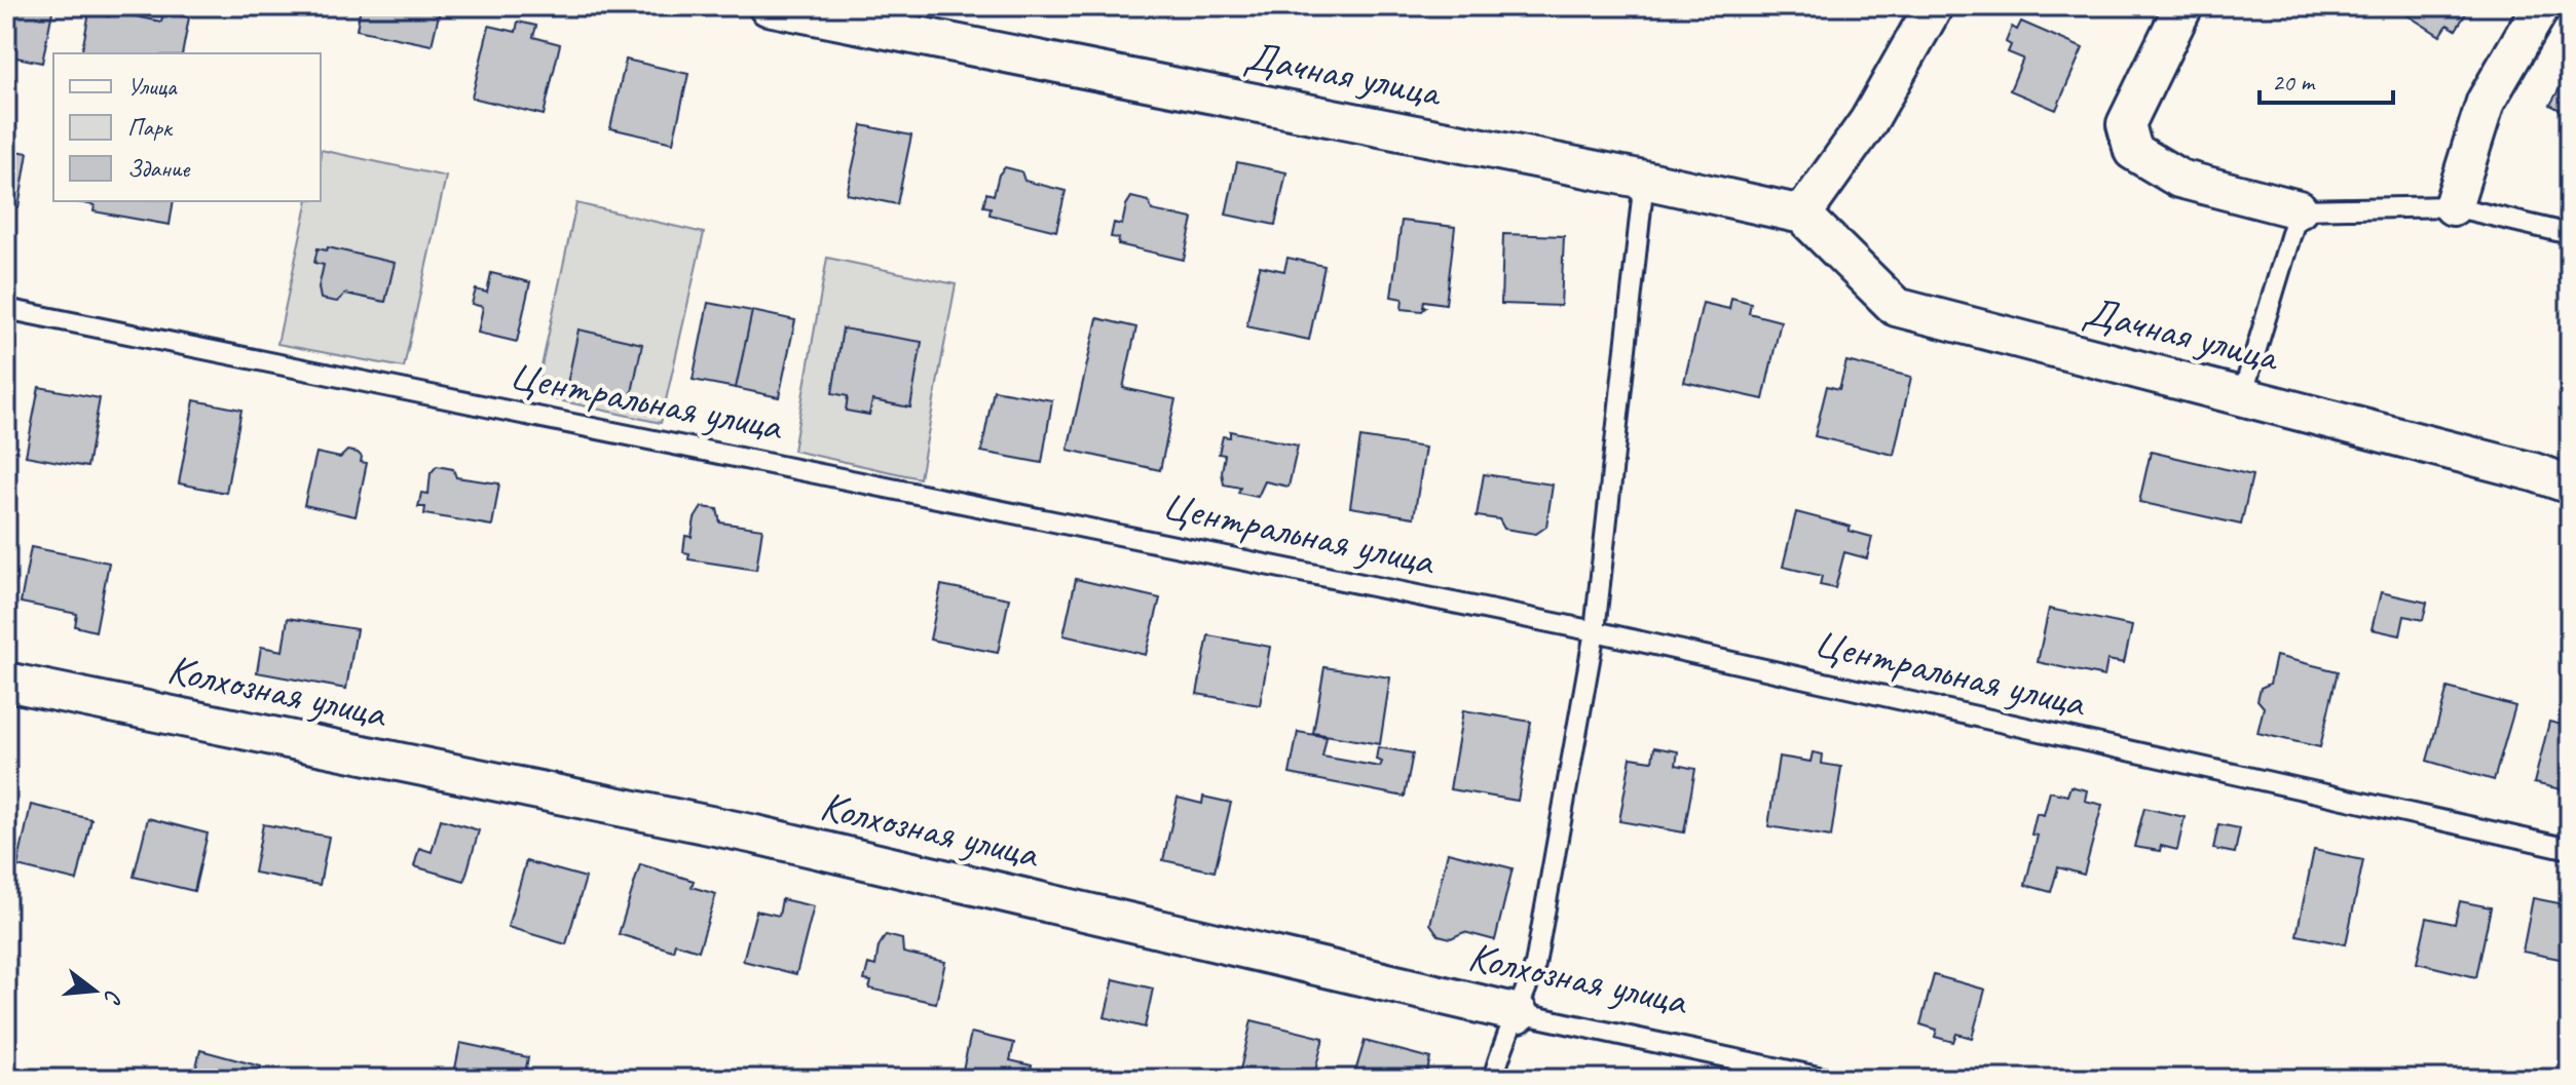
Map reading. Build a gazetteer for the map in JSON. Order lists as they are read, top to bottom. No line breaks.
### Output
{"streets":{"street":["Дачная улица","Колхозная улица"],"lane":["Центральная улица"]},"legend":["Улица","Парк","Здание"],"scale_bar":"20 m","north":"right"}
